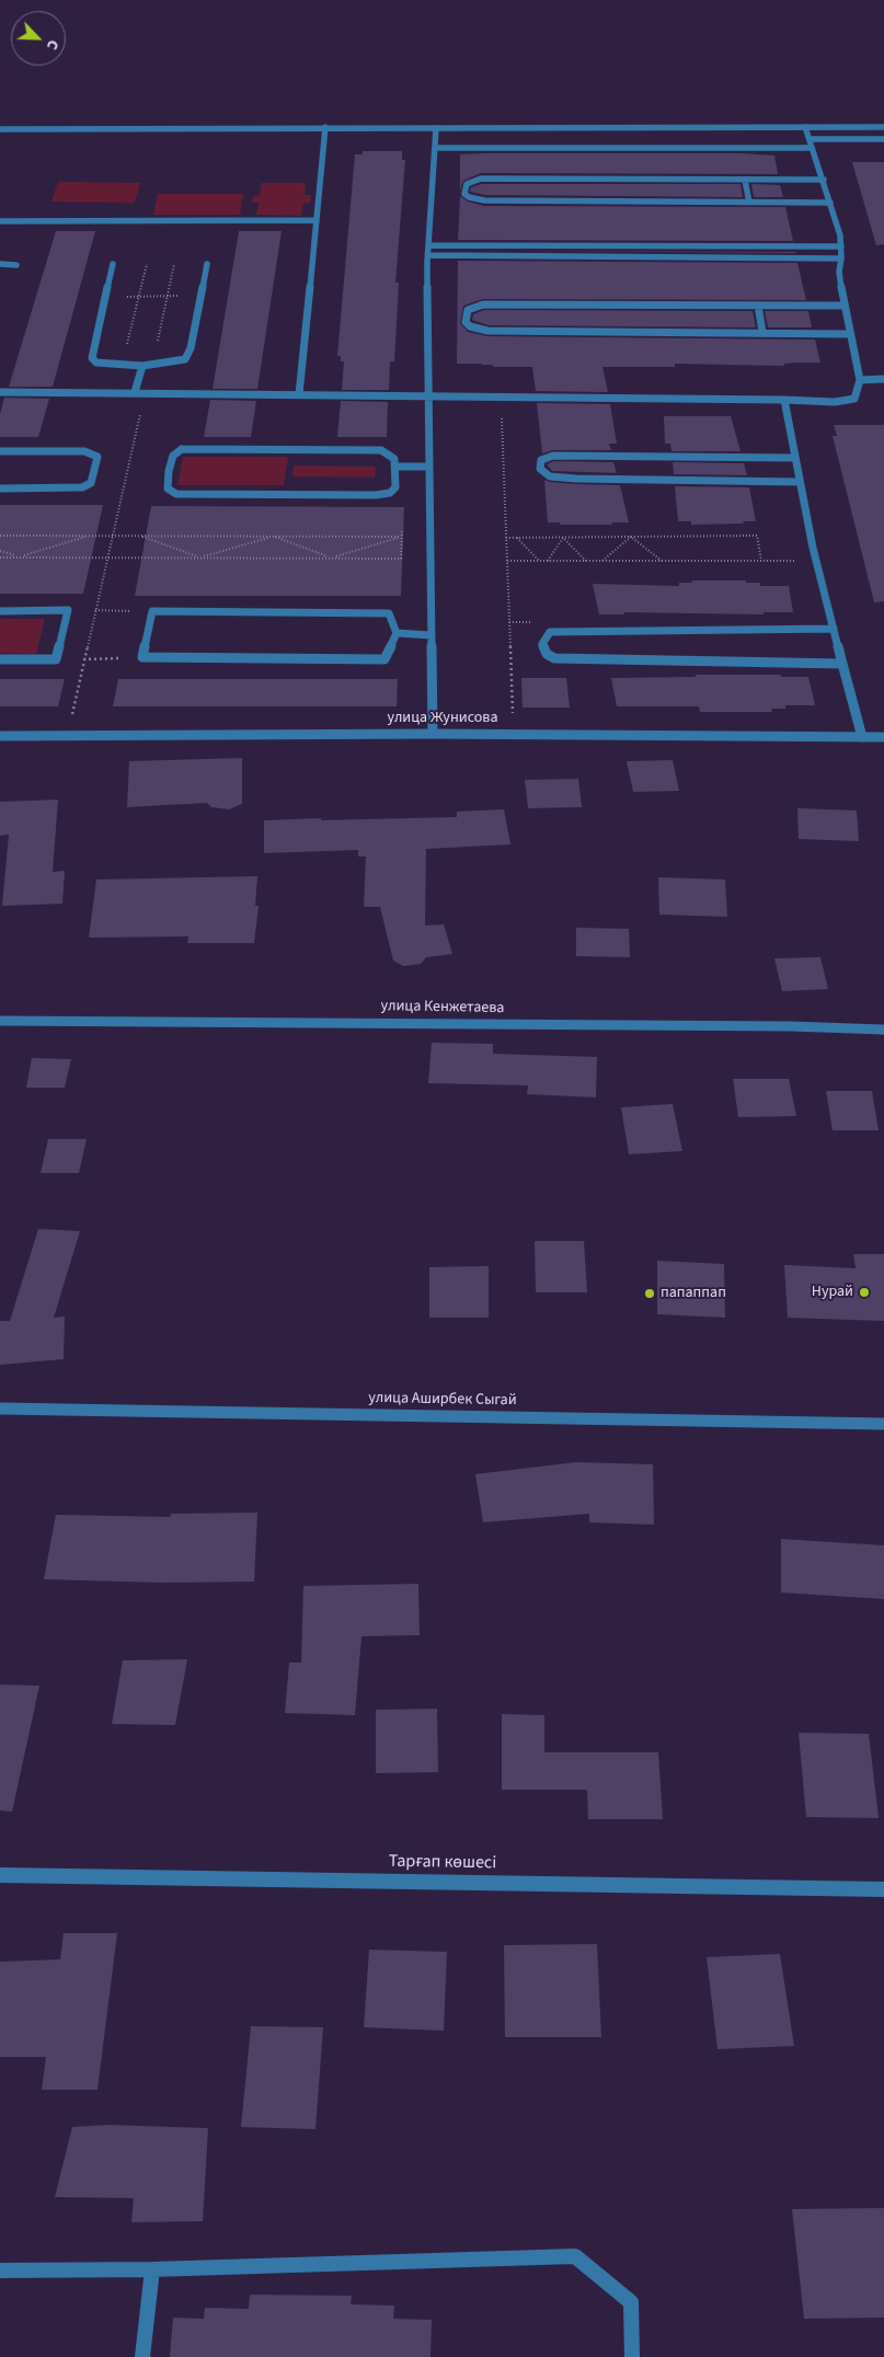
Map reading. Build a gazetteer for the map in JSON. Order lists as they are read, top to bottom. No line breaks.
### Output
{"streets":{"street":["улица Жунисова","улица Кенжетаева","улица Аширбек Сыгай","Тарғап көшесі"]},"places":["Нурай","папаппап"],"north":"bottom right"}
